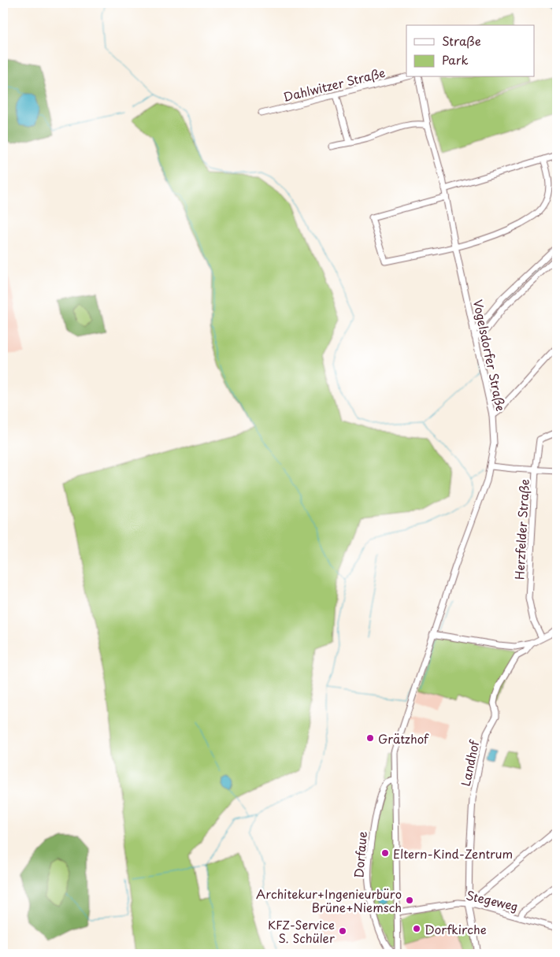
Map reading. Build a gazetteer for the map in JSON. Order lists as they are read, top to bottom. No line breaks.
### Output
{"streets":{"street":["Dahlwitzer Straße","Vogelsdorfer Straße","Herzfelder Straße","Landhof","Dorfaue","Stegeweg"]},"crossings":[["Vogelsdorfer Straße","Dorfaue"],["Landhof","Stegeweg"],["Dorfaue","Stegeweg"]],"places":["Grätzhof","Eltern-Kind-Zentrum","Architekur+Ingenieurbüro Brüne+Niemsch","Dorfkirche","KFZ-Service S. Schüler"],"legend":["Straße","Park"]}
